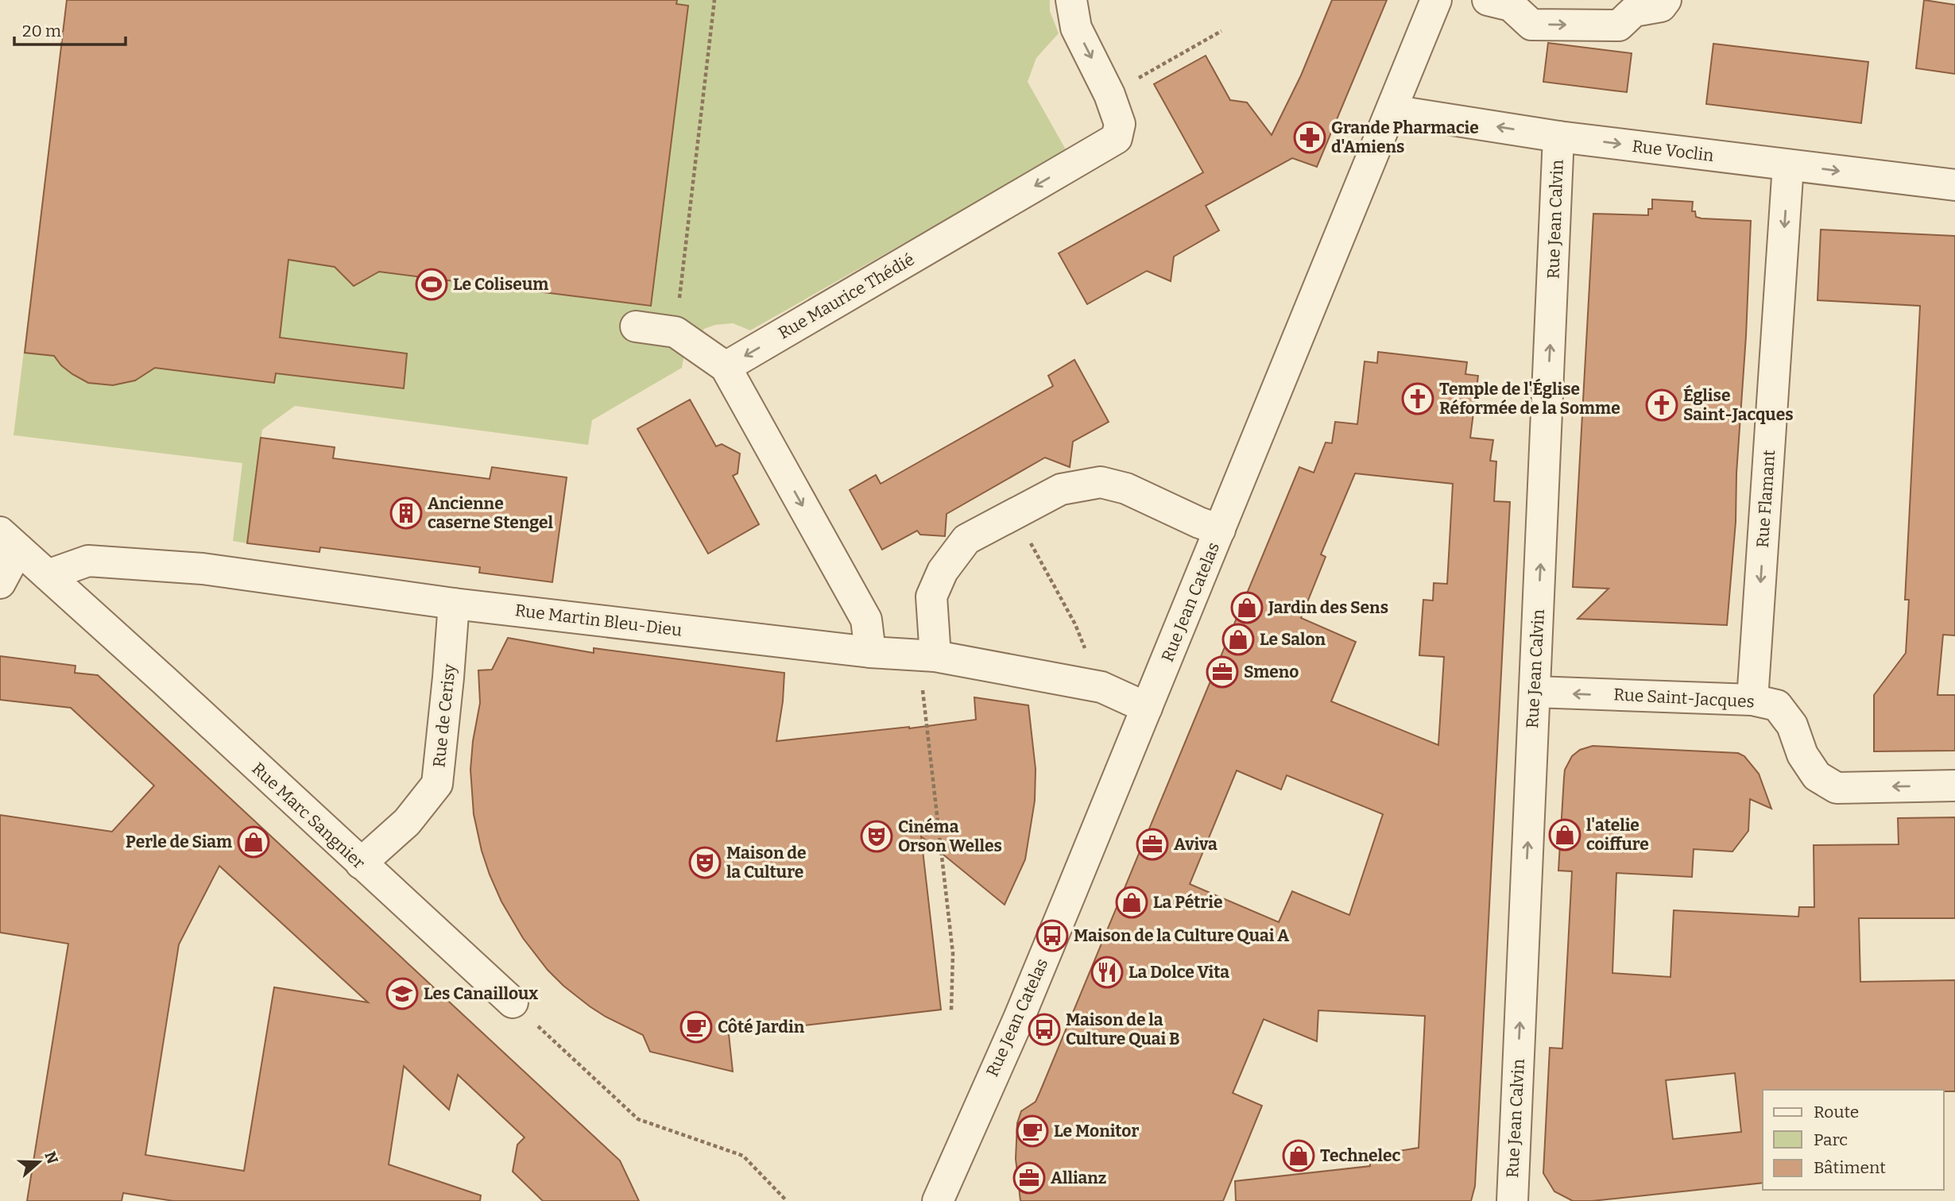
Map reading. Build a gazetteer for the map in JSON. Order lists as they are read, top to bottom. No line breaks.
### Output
{"streets":{"street":["Rue Voclin","Rue Jean Calvin","Rue Maurice Thédié","Rue Flamant","Rue Jean Catelas","Rue Martin Bleu-Dieu","Rue Saint-Jacques","Rue de Cerisy","Rue Marc Sangnier"]},"crossings":[["Rue Voclin","Rue Jean Calvin"],["Rue Voclin","Rue Flamant"],["Rue Voclin","Rue Jean Catelas"],["Rue Jean Calvin","Rue Saint-Jacques"],["Rue Flamant","Rue Saint-Jacques"],["Rue Jean Catelas","Rue Martin Bleu-Dieu"],["Rue Martin Bleu-Dieu","Rue de Cerisy"],["Rue Martin Bleu-Dieu","Rue Marc Sangnier"],["Rue de Cerisy","Rue Marc Sangnier"]],"one_way":["Rue Jean Calvin","Rue Maurice Thédié","Rue Flamant","Rue Saint-Jacques"],"places":{"pharmacy":["Grande Pharmacie d'Amiens"],"sports":["Le Coliseum"],"church":["Temple de l'Église Réformée de la Somme","Église Saint-Jacques"],"building":["Ancienne caserne Stengel"],"shop":["Jardin des Sens","Le Salon","l'atelie coiffure","Perle de Siam","La Pétrie","Technelec"],"office":["Smeno","Aviva","Allianz"],"theatre":["Cinéma Orson Welles","Maison de la Culture"],"bus stop":["Maison de la Culture Quai A","Maison de la Culture Quai B"],"restaurant":["La Dolce Vita"],"school or university":["Les Canailloux"],"cafe":["Côté Jardin","Le Monitor"]},"legend":["Route","Parc","Bâtiment"],"scale_bar":"20 m","north":"right"}
